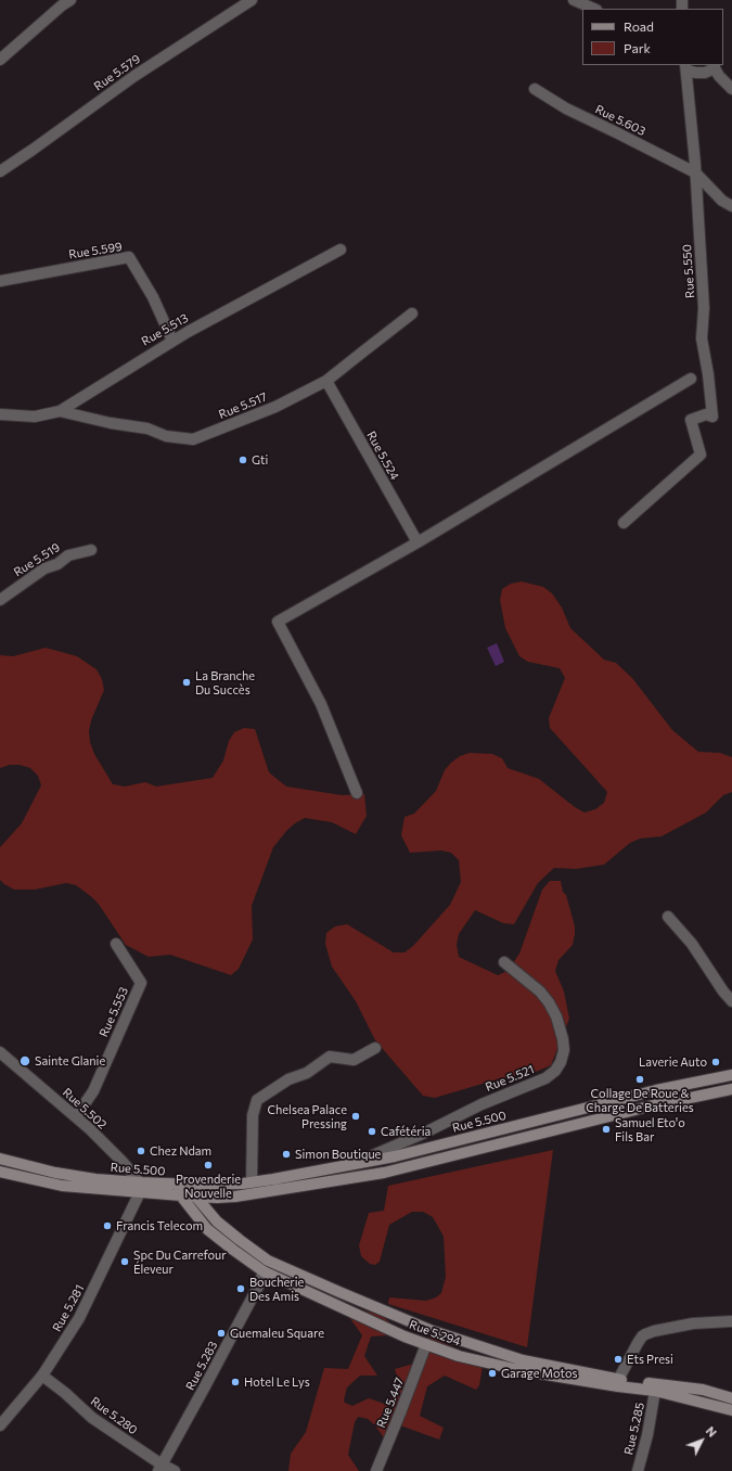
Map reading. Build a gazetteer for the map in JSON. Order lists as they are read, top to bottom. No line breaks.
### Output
{"streets":{"main road":["Rue 5.500","Rue 5.294"],"street":["Rue 5.579","Rue 5.603","Rue 5.599","Rue 5.550","Rue 5.513","Rue 5.517","Rue 5.524","Rue 5.519","Rue 5.553","Rue 5.521","Rue 5.502","Rue 5.281","Rue 5.283","Rue 5.447","Rue 5.280","Rue 5.285"]},"crossings":[["Rue 5.603","Rue 5.550"],["Rue 5.599","Rue 5.513"],["Rue 5.513","Rue 5.517"],["Rue 5.517","Rue 5.524"],["Rue 5.553","Rue 5.502"],["Rue 5.521","Rue 5.500"],["Rue 5.502","Rue 5.500"],["Rue 5.502","Rue 5.281"],["Rue 5.500","Rue 5.281"],["Rue 5.500","Rue 5.294"],["Rue 5.281","Rue 5.280"],["Rue 5.294","Rue 5.283"],["Rue 5.294","Rue 5.447"],["Rue 5.294","Rue 5.285"],["Rue 5.283","Rue 5.280"]],"places":["Gti","La Branche Du Succès","Sainte Glanie","Laverie Auto","Collage De Roue & Charge De Batteries","Chelsea Palace Pressing","Samuel Eto'o Fils Bar","Cafétéria","Chez Ndam","Simon Boutique","Provenderie Nouvelle","Francis Telecom","Spc Du Carrefour Éleveur","Boucherie Des Amis","Guemaleu Square","Ets Presi","Garage Motos","Hotel Le Lys"],"legend":["Road","Park"],"north":"top right"}
